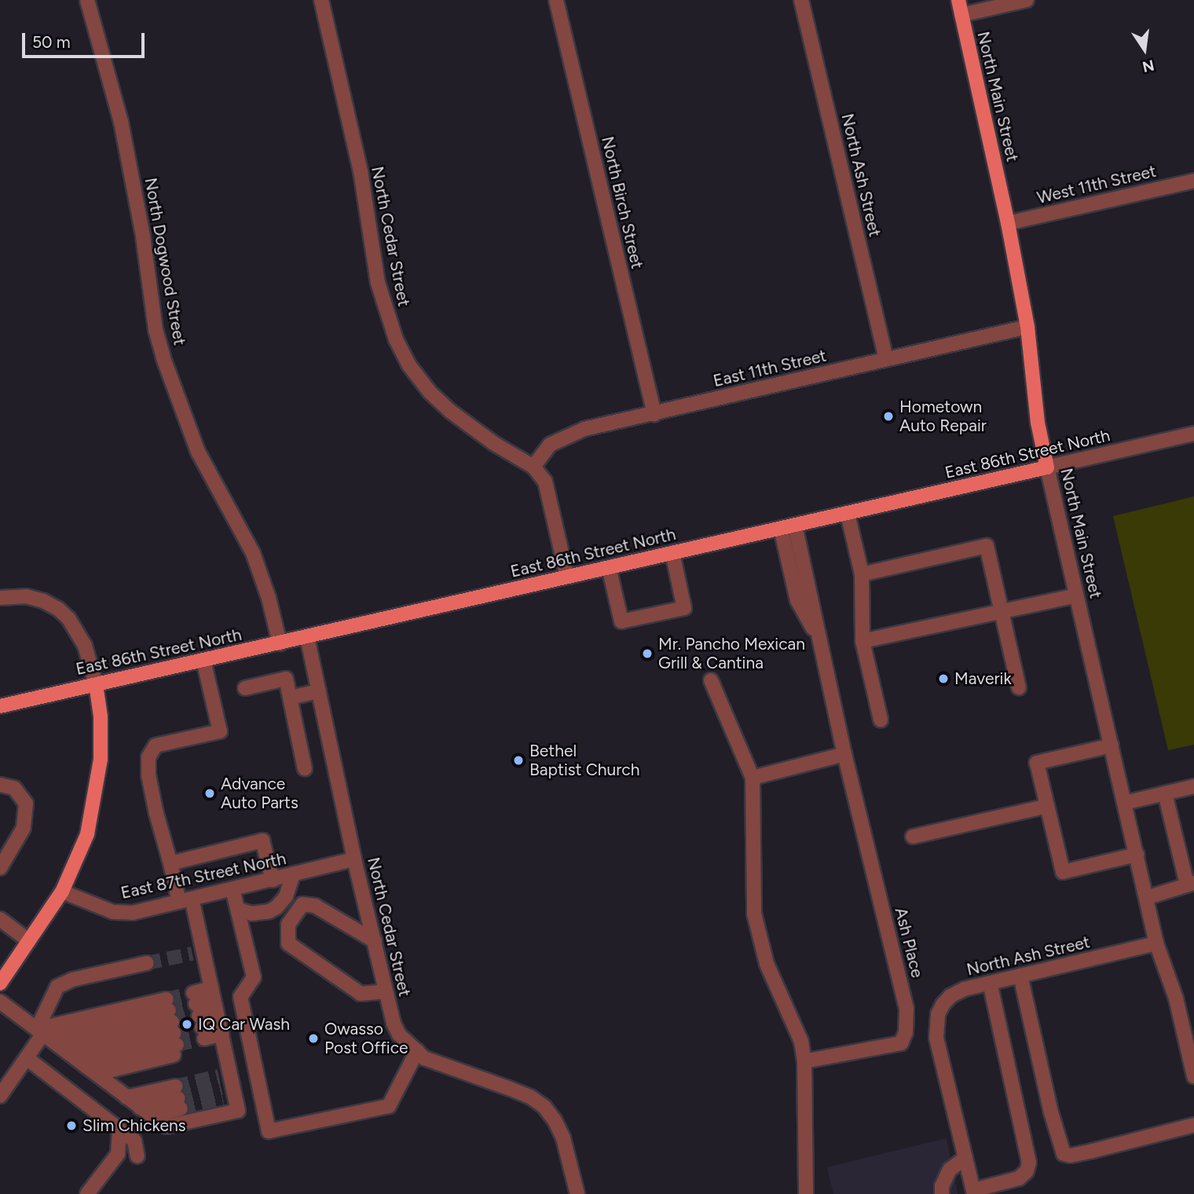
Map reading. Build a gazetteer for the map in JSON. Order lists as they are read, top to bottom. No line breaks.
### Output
{"streets":{"main road":["North Main Street","East 86th Street North"],"street":["North Ash Street","West 11th Street","North Birch Street","North Cedar Street","North Dogwood Street","East 11th Street","East 87th Street North","Ash Place"]},"crossings":[["North Main Street","North Ash Street"],["North Main Street","West 11th Street"],["North Main Street","East 11th Street"],["North Main Street","East 86th Street North"],["North Ash Street","East 11th Street"],["North Birch Street","East 11th Street"],["North Cedar Street","East 11th Street"],["North Cedar Street","East 86th Street North"],["North Cedar Street","East 87th Street North"],["North Dogwood Street","East 86th Street North"],["East 86th Street North","Ash Place"]],"places":["Hometown Auto Repair","Mr. Pancho Mexican Grill & Cantina","Maverik","Bethel Baptist Church","Advance Auto Parts","IQ Car Wash","Owasso Post Office","Slim Chickens"],"scale_bar":"50 m","north":"bottom"}
